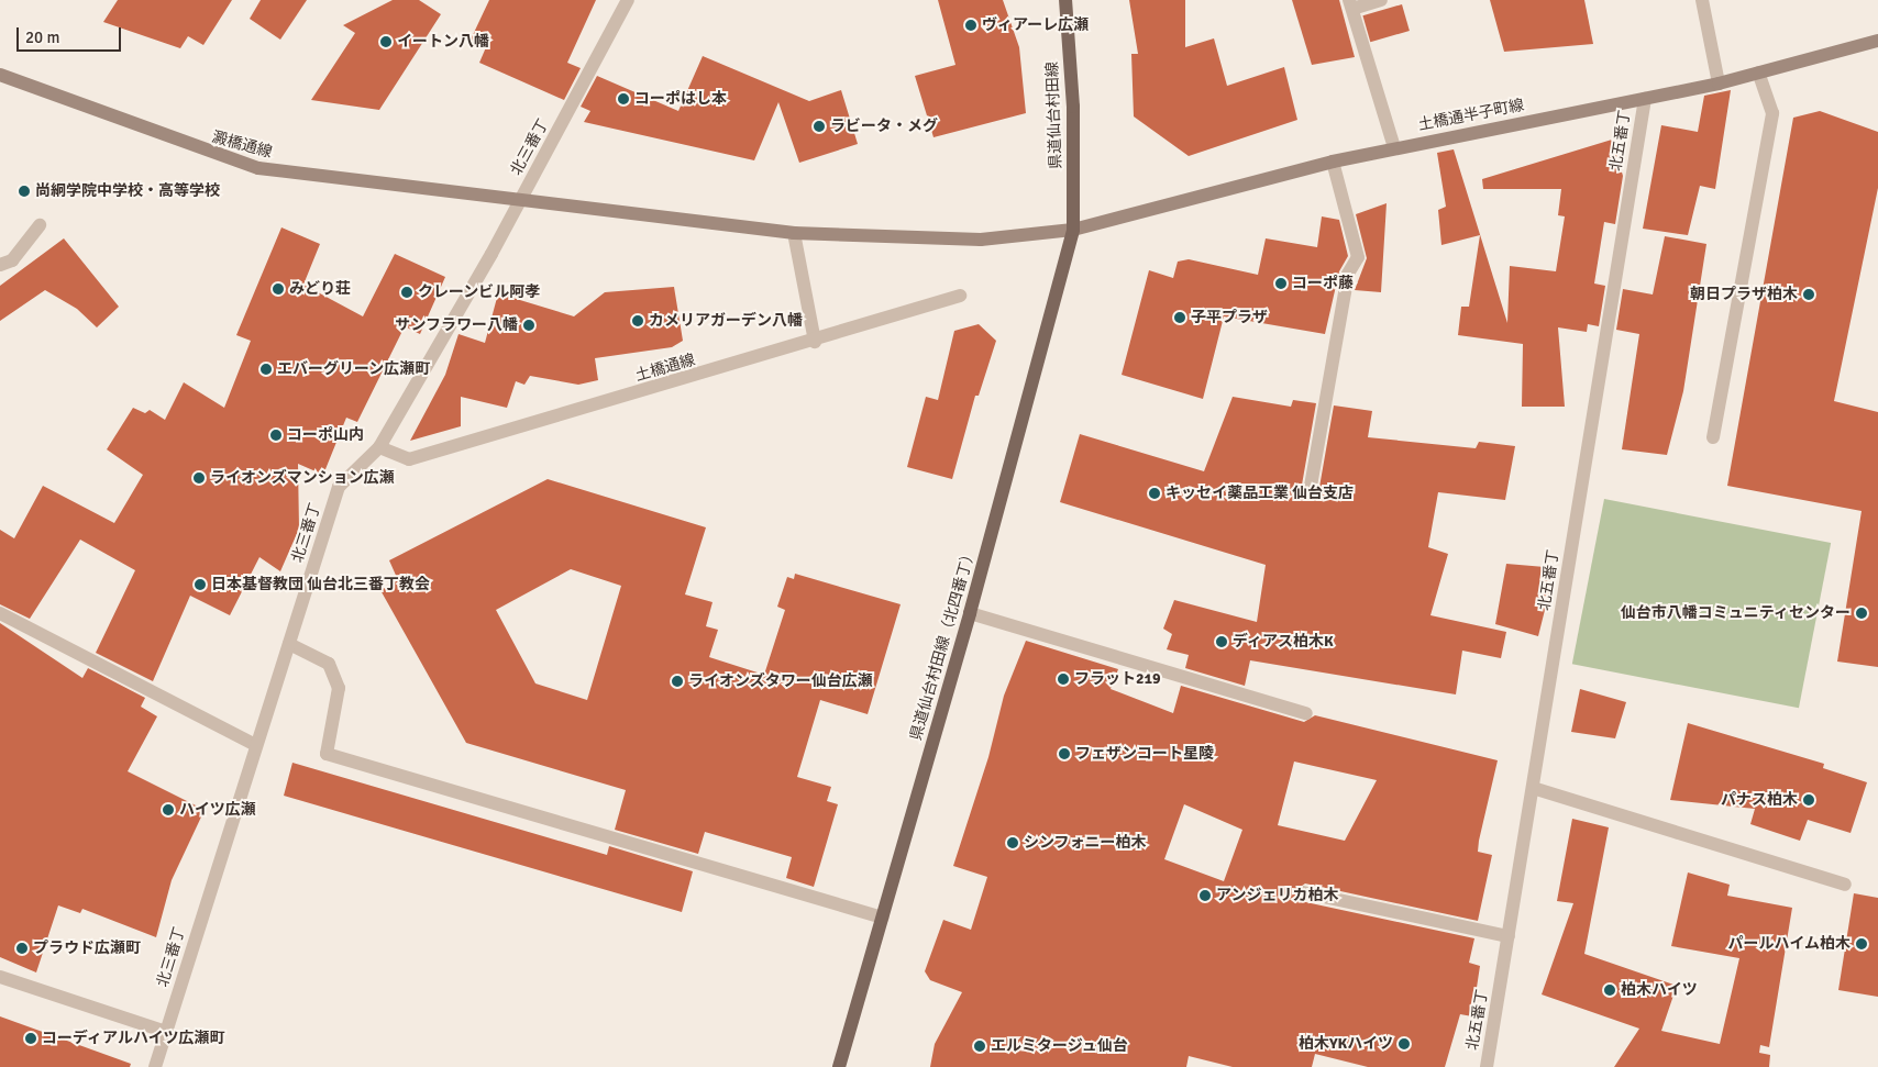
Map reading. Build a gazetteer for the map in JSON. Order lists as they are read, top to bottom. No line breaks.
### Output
{"streets":{"main road":["県道仙台村田線","県道仙台村田線（北四番丁）"],"street":["土橋通半子町線","北五番丁","澱橋通線","北三番丁","土橋通線"]},"crossings":[["県道仙台村田線","土橋通半子町線"],["県道仙台村田線","県道仙台村田線（北四番丁）"],["土橋通半子町線","北五番丁"],["土橋通半子町線","澱橋通線"],["土橋通半子町線","県道仙台村田線（北四番丁）"],["澱橋通線","北三番丁"],["北三番丁","土橋通線"]],"places":["ヴィアーレ広瀬","イートン八幡","コーポはし本","ラビータ・メグ","尚絅学院中学校・高等学校","コーポ藤","みどり荘","クレーンビル阿孝","朝日プラザ柏木","子平プラザ","カメリアガーデン八幡","サンフラワー八幡","エバーグリーン広瀬町","コーポ山内","ライオンズマンション広瀬","キッセイ薬品工業 仙台支店","日本基督教団 仙台北三番丁教会","仙台市八幡コミュニティセンター","ディアス柏木K","フラット219","ライオンズタワー仙台広瀬","フェザンコート星陵","パナス柏木","ハイツ広瀬","シンフォニー柏木","アンジェリカ柏木","パールハイム柏木","プラウド広瀬町","柏木ハイツ","コーディアルハイツ広瀬町","柏木YKハイツ","エルミタージュ仙台"],"scale_bar":"20 m"}
